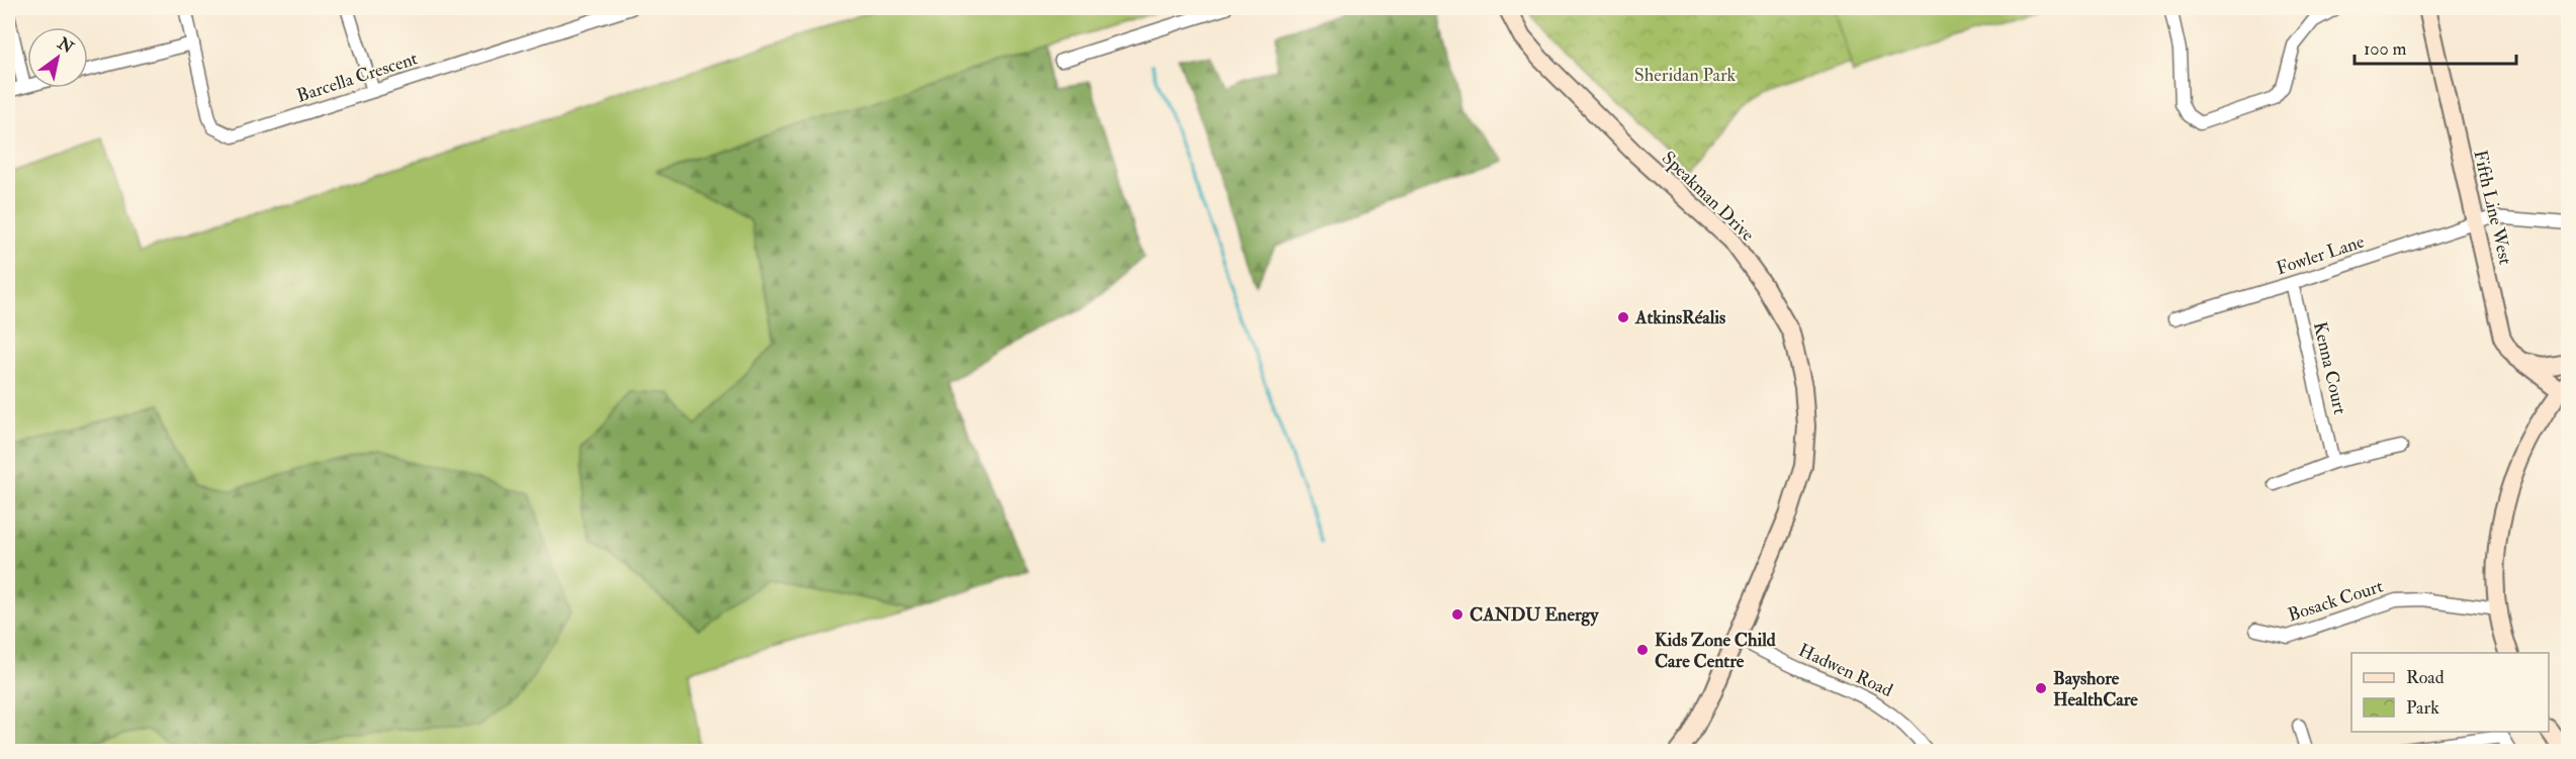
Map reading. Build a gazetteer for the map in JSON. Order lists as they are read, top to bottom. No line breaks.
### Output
{"streets":{"street":["Barcella Crescent","Speakman Drive","Fifth Line West","Fowler Lane","Kenna Court","Bosack Court","Hadwen Road"]},"crossings":[["Speakman Drive","Hadwen Road"],["Fifth Line West","Fowler Lane"],["Fowler Lane","Kenna Court"]],"parks":["Sheridan Park"],"places":["AtkinsRéalis","CANDU Energy","Kids Zone Child Care Centre","Bayshore HealthCare"],"legend":["Road","Park"],"scale_bar":"100 m","north":"top right"}
